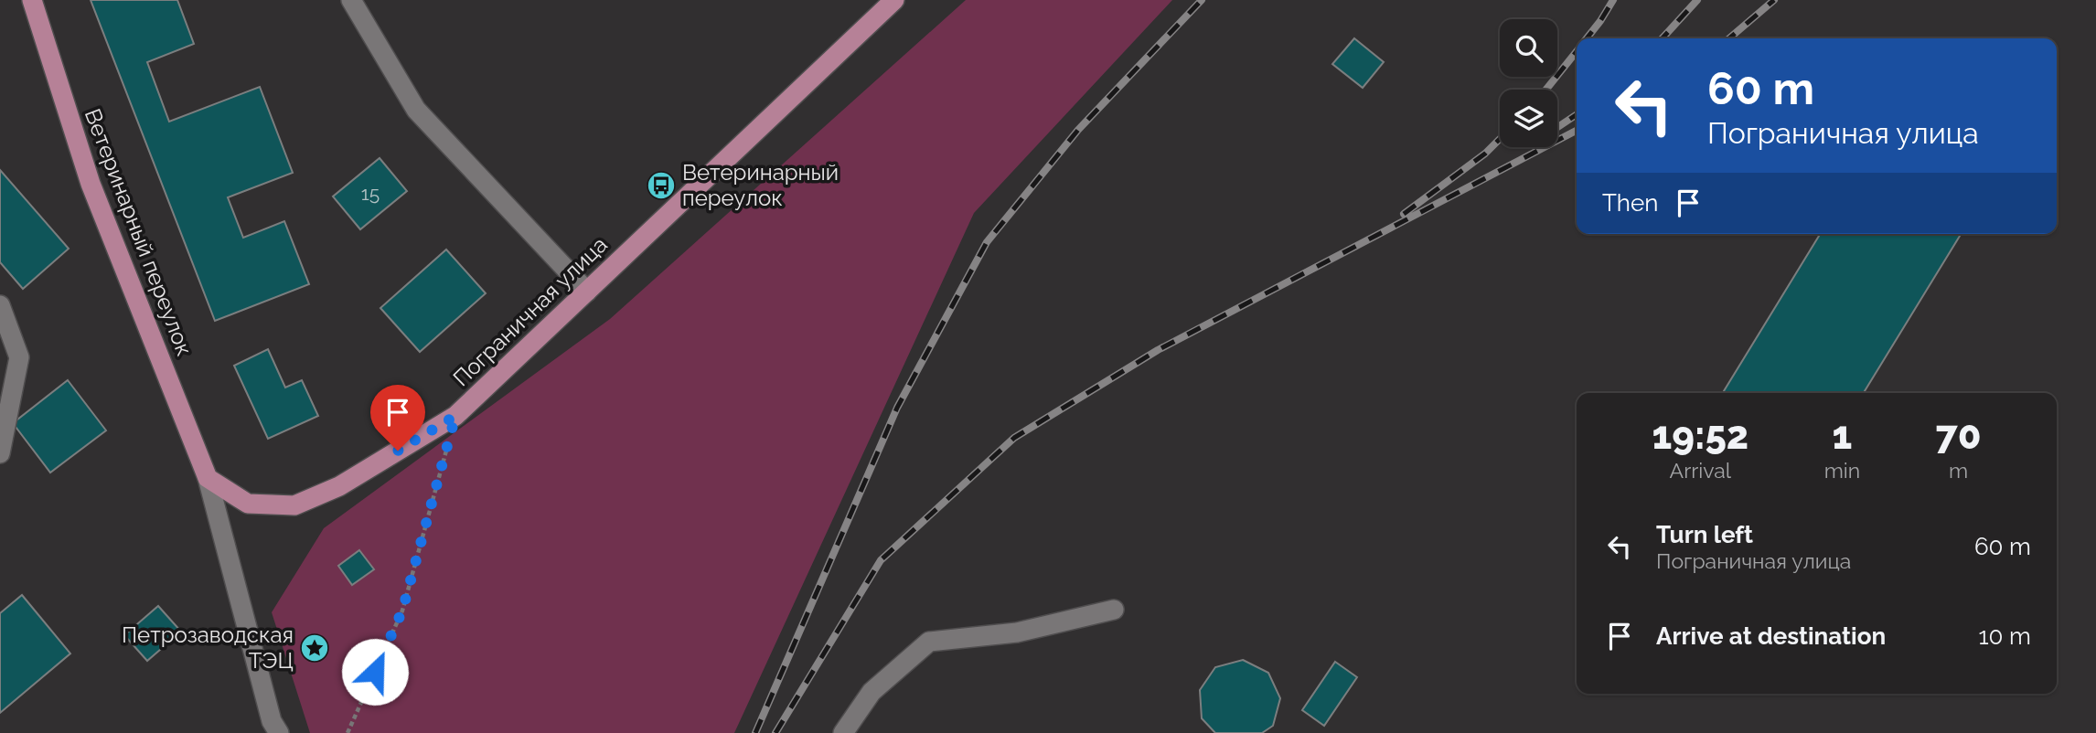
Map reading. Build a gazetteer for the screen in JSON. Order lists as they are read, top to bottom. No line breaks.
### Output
{"streets":{"main road":["Ветеринарный переулок","Пограничная улица"]},"crossings":[["Ветеринарный переулок","Пограничная улица"]],"places":{"bus stop":["Ветеринарный переулок"],"place":["Петрозаводская ТЭЦ"]},"house_numbers":["15"],"page":{"turn":["60 m","Пограничная улица"],"then":"Then","eta":["19:52","Arrival","1","min","70","m"],"list":[{"name":"Turn left","note":"Пограничная улица","value":"60 m"},{"name":"Arrive at destination","value":"10 m"}]}}
